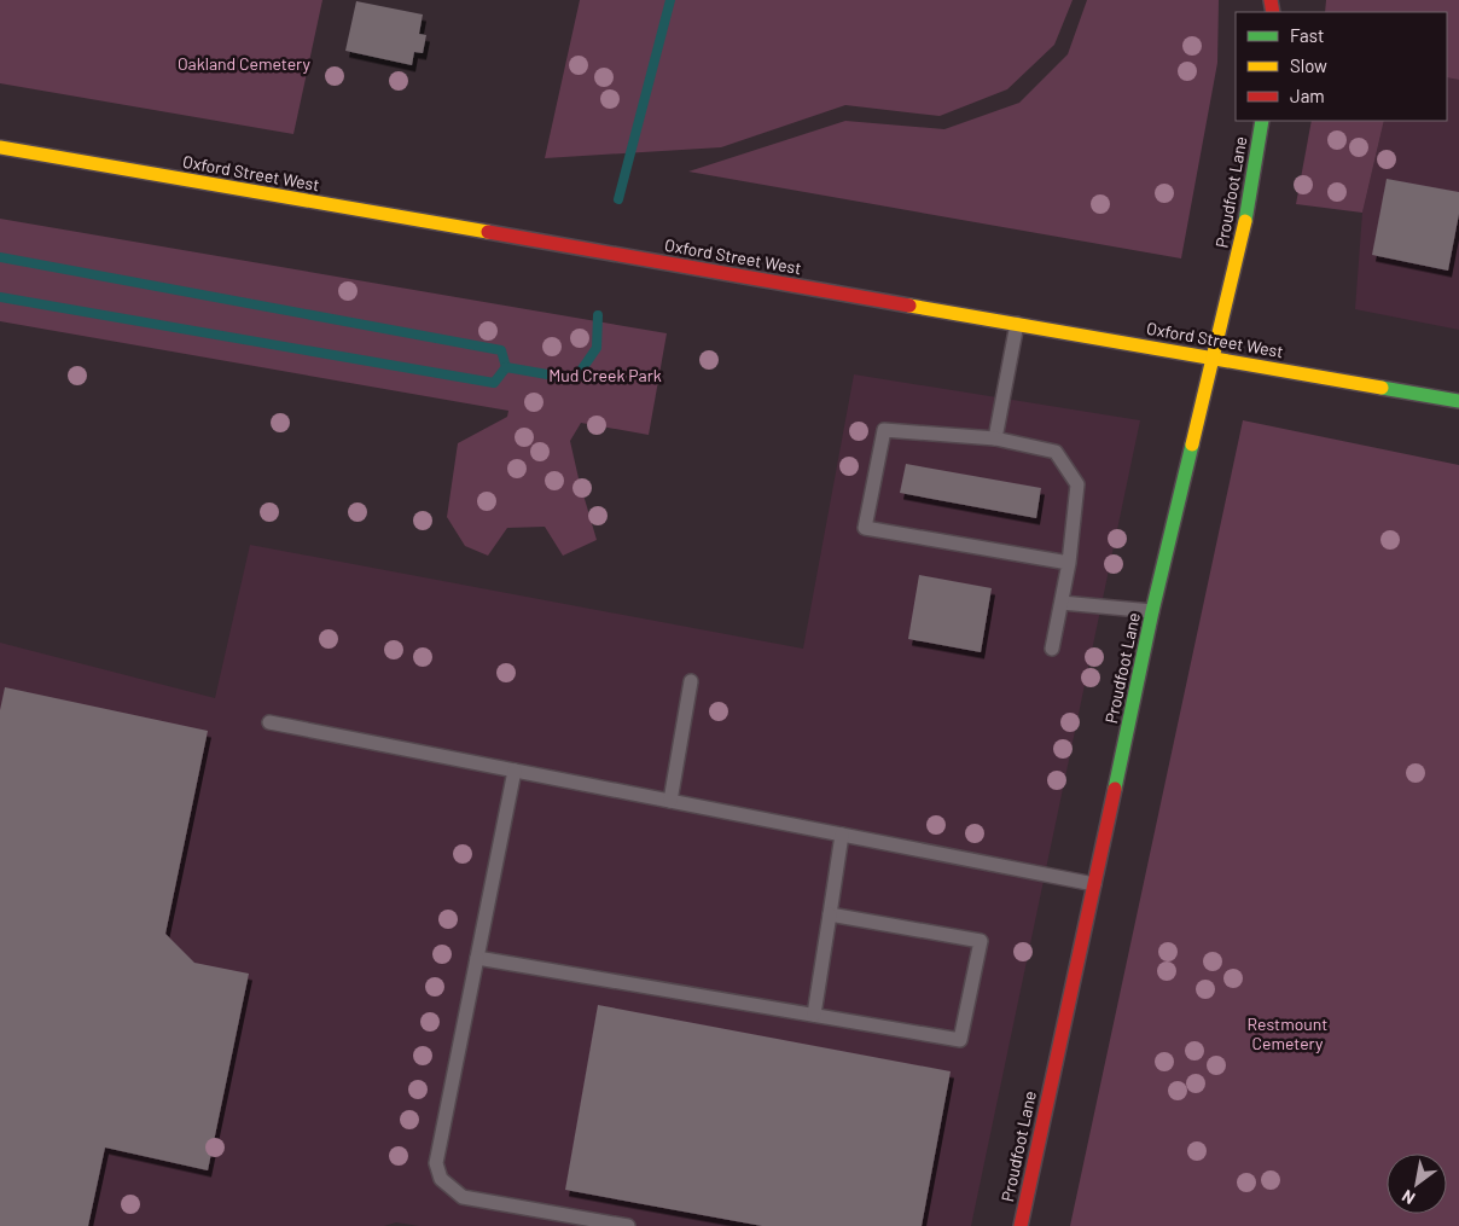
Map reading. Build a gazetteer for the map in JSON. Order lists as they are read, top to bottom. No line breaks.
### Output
{"streets":{"main road":["Oxford Street West","Proudfoot Lane"]},"crossings":[["Oxford Street West","Proudfoot Lane"]],"parks":["Oakland Cemetery","Mud Creek Park","Restmount Cemetery"],"legend":["Fast","Slow","Jam"],"north":"bottom left"}
